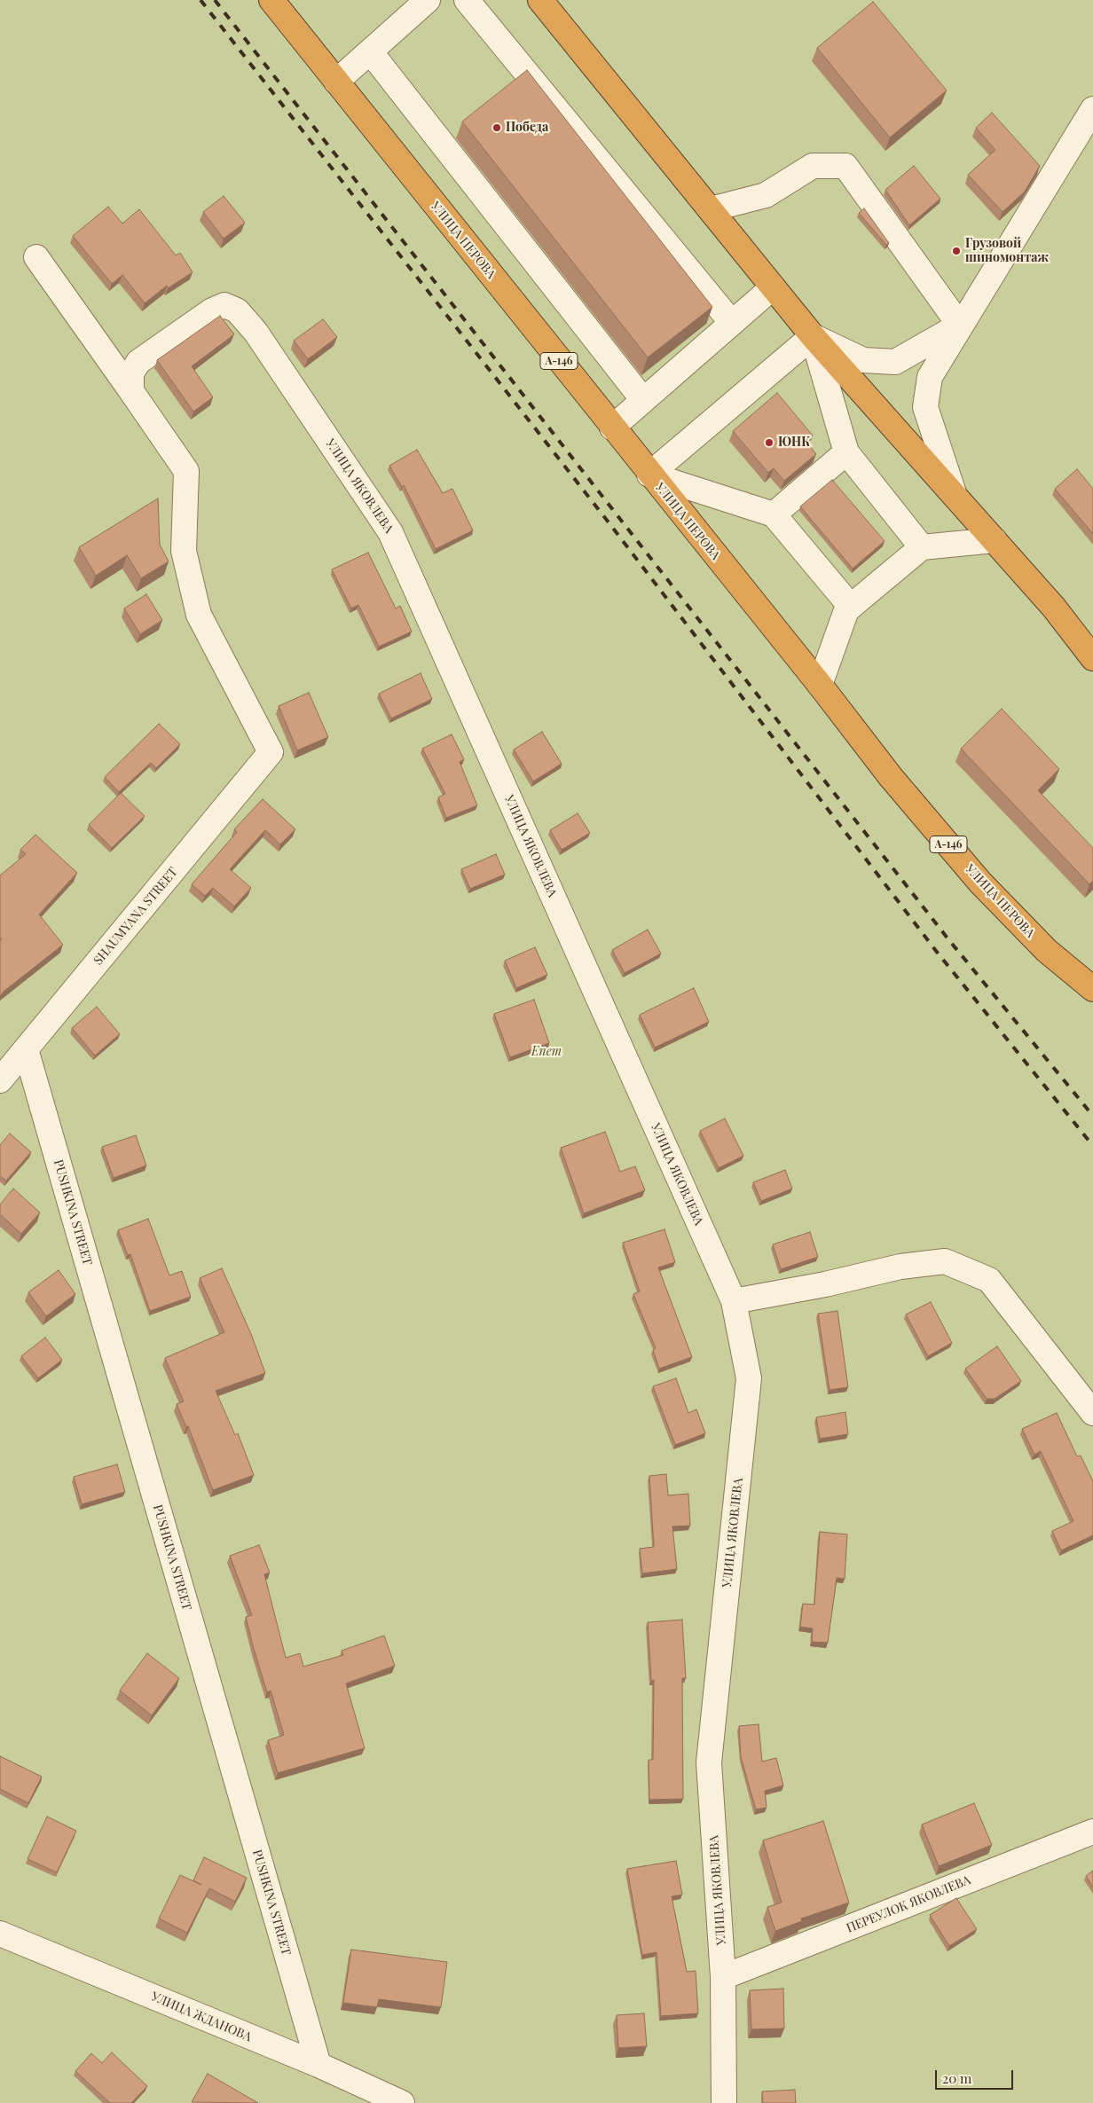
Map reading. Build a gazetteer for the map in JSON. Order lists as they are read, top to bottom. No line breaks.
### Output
{"streets":{"highway":["УЛИЦА ПЕРОВА","А-146"],"street":["УЛИЦА ЯКОВЛЕВА","SHAUMYANA STREET","PUSHKINA STREET","ПЕРЕУЛОК ЯКОВЛЕВА","УЛИЦА ЖДАНОВА"]},"crossings":[["УЛИЦА ПЕРОВА","А-146"],["УЛИЦА ЯКОВЛЕВА","SHAUMYANA STREET"],["УЛИЦА ЯКОВЛЕВА","ПЕРЕУЛОК ЯКОВЛЕВА"],["SHAUMYANA STREET","PUSHKINA STREET"],["PUSHKINA STREET","УЛИЦА ЖДАНОВА"]],"parks":["Enem"],"places":["Победа","Грузовой шиномонтаж","ЮНК"],"scale_bar":"20 m"}
